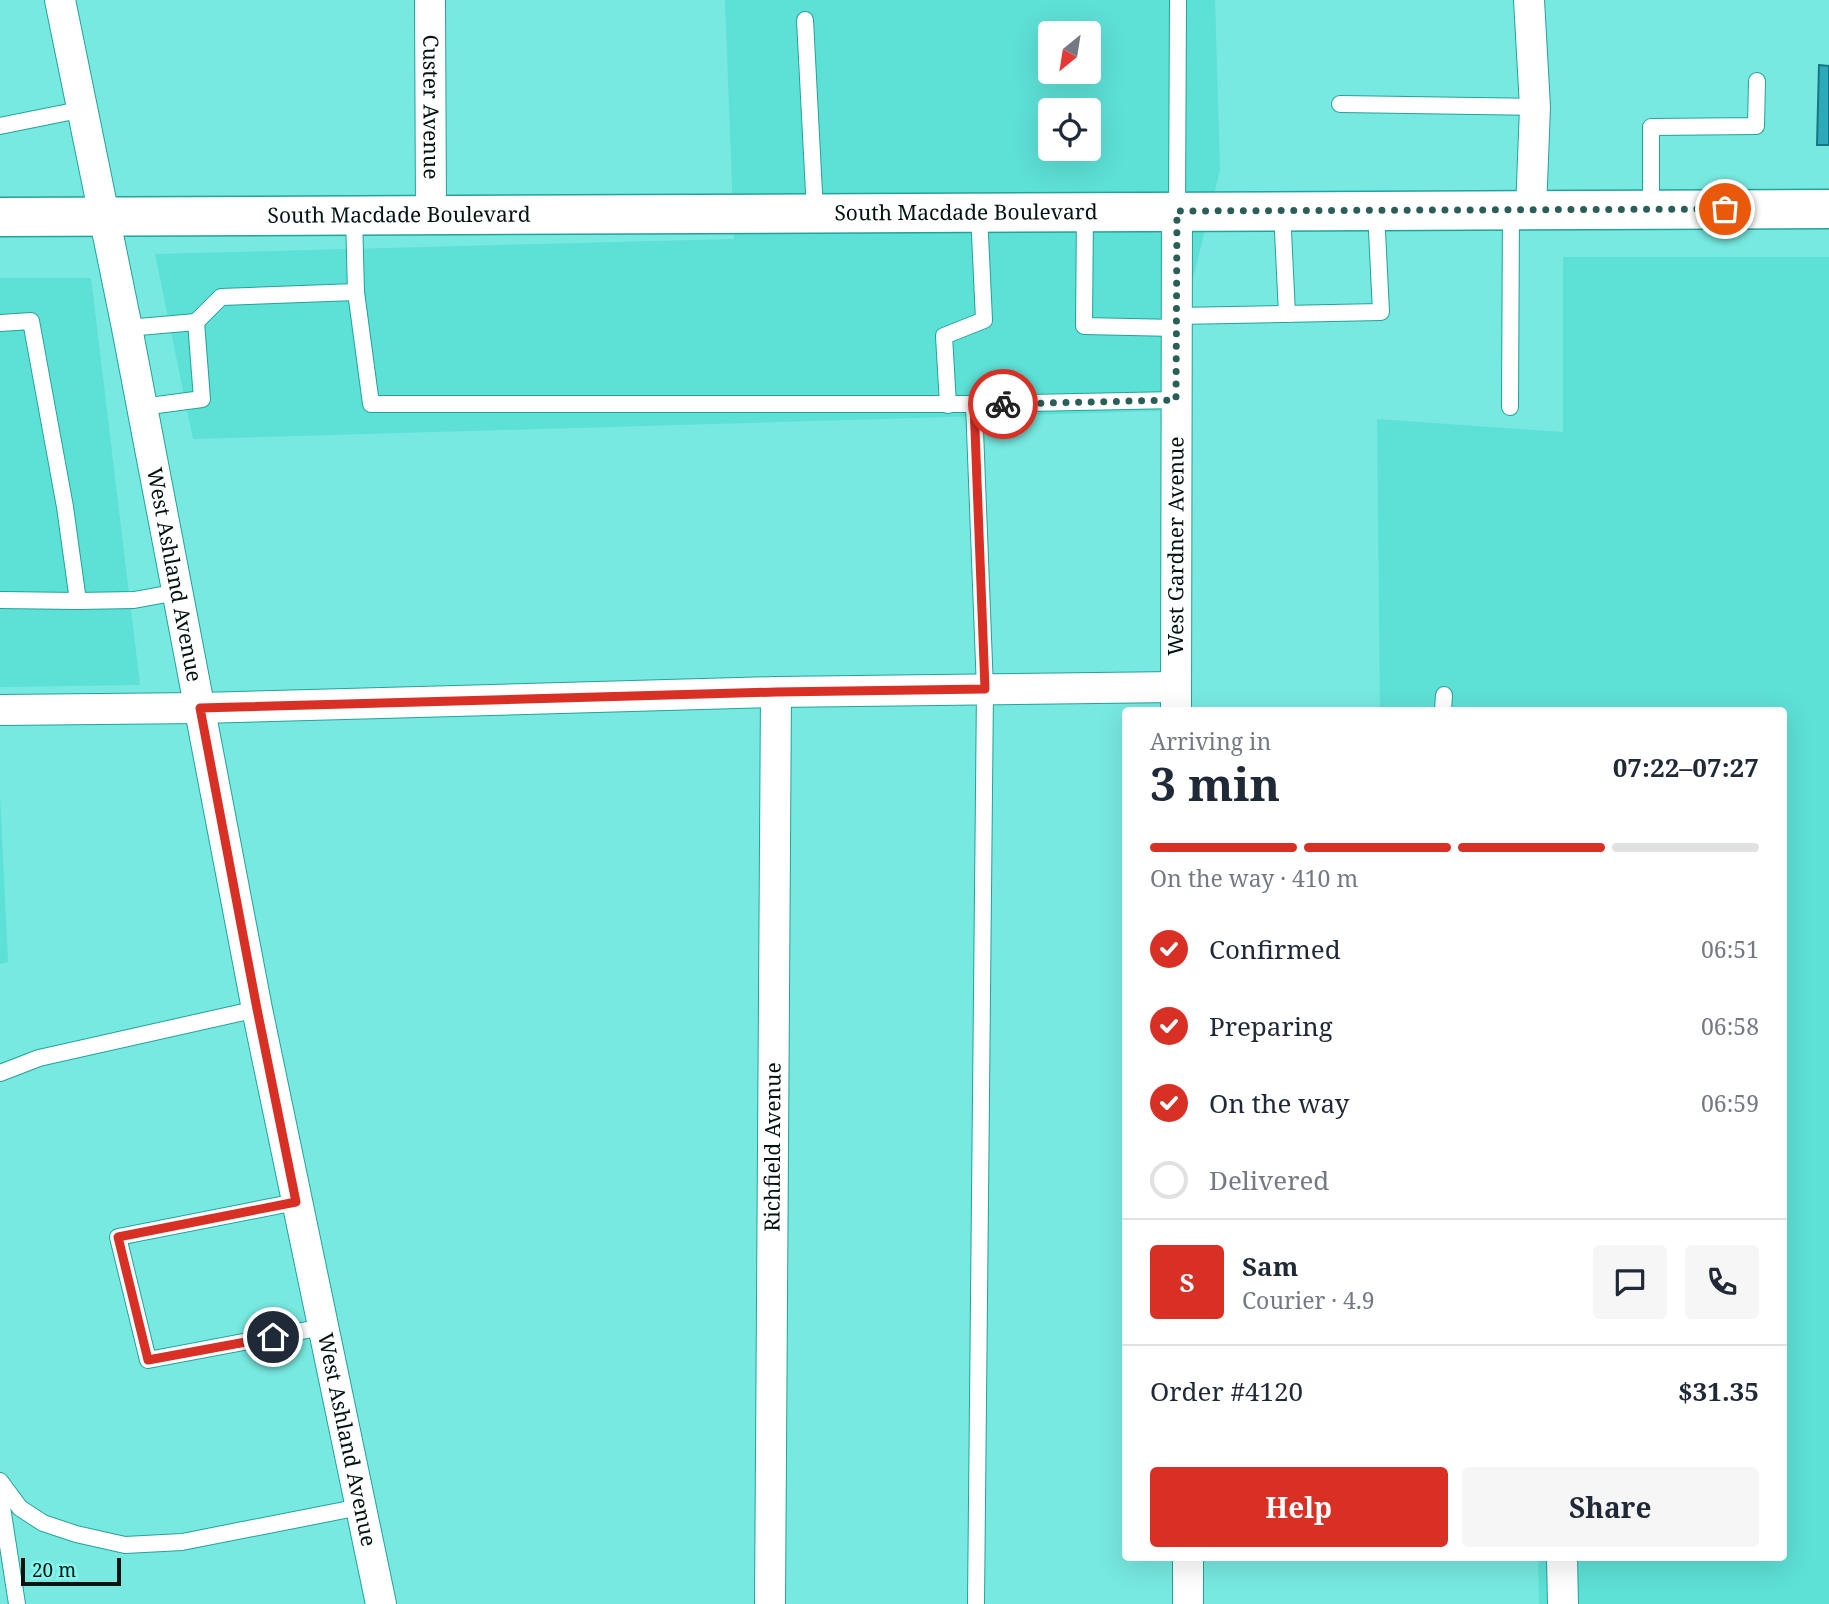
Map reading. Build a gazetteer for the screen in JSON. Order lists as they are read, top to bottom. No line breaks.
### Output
{"streets":{"main road":["South Macdade Boulevard"],"street":["Custer Avenue","West Gardner Avenue","West Ashland Avenue","Richfield Avenue"]},"crossings":[["Custer Avenue","South Macdade Boulevard"],["South Macdade Boulevard","West Gardner Avenue"],["South Macdade Boulevard","West Ashland Avenue"]],"scale_bar":"20 m","north":"bottom left","page":{"heading":["3 min","Arriving in","07:22–07:27"],"panel":["Sam","Courier · 4.9","Order #4120","$31.35"],"bar":"On the way · 410 m","list":[["Confirmed","06:51"],["Preparing","06:58"],["On the way","06:59"],"Delivered"],"round":"S","buttons":["Help","Share"],"scale":"20 m"}}
